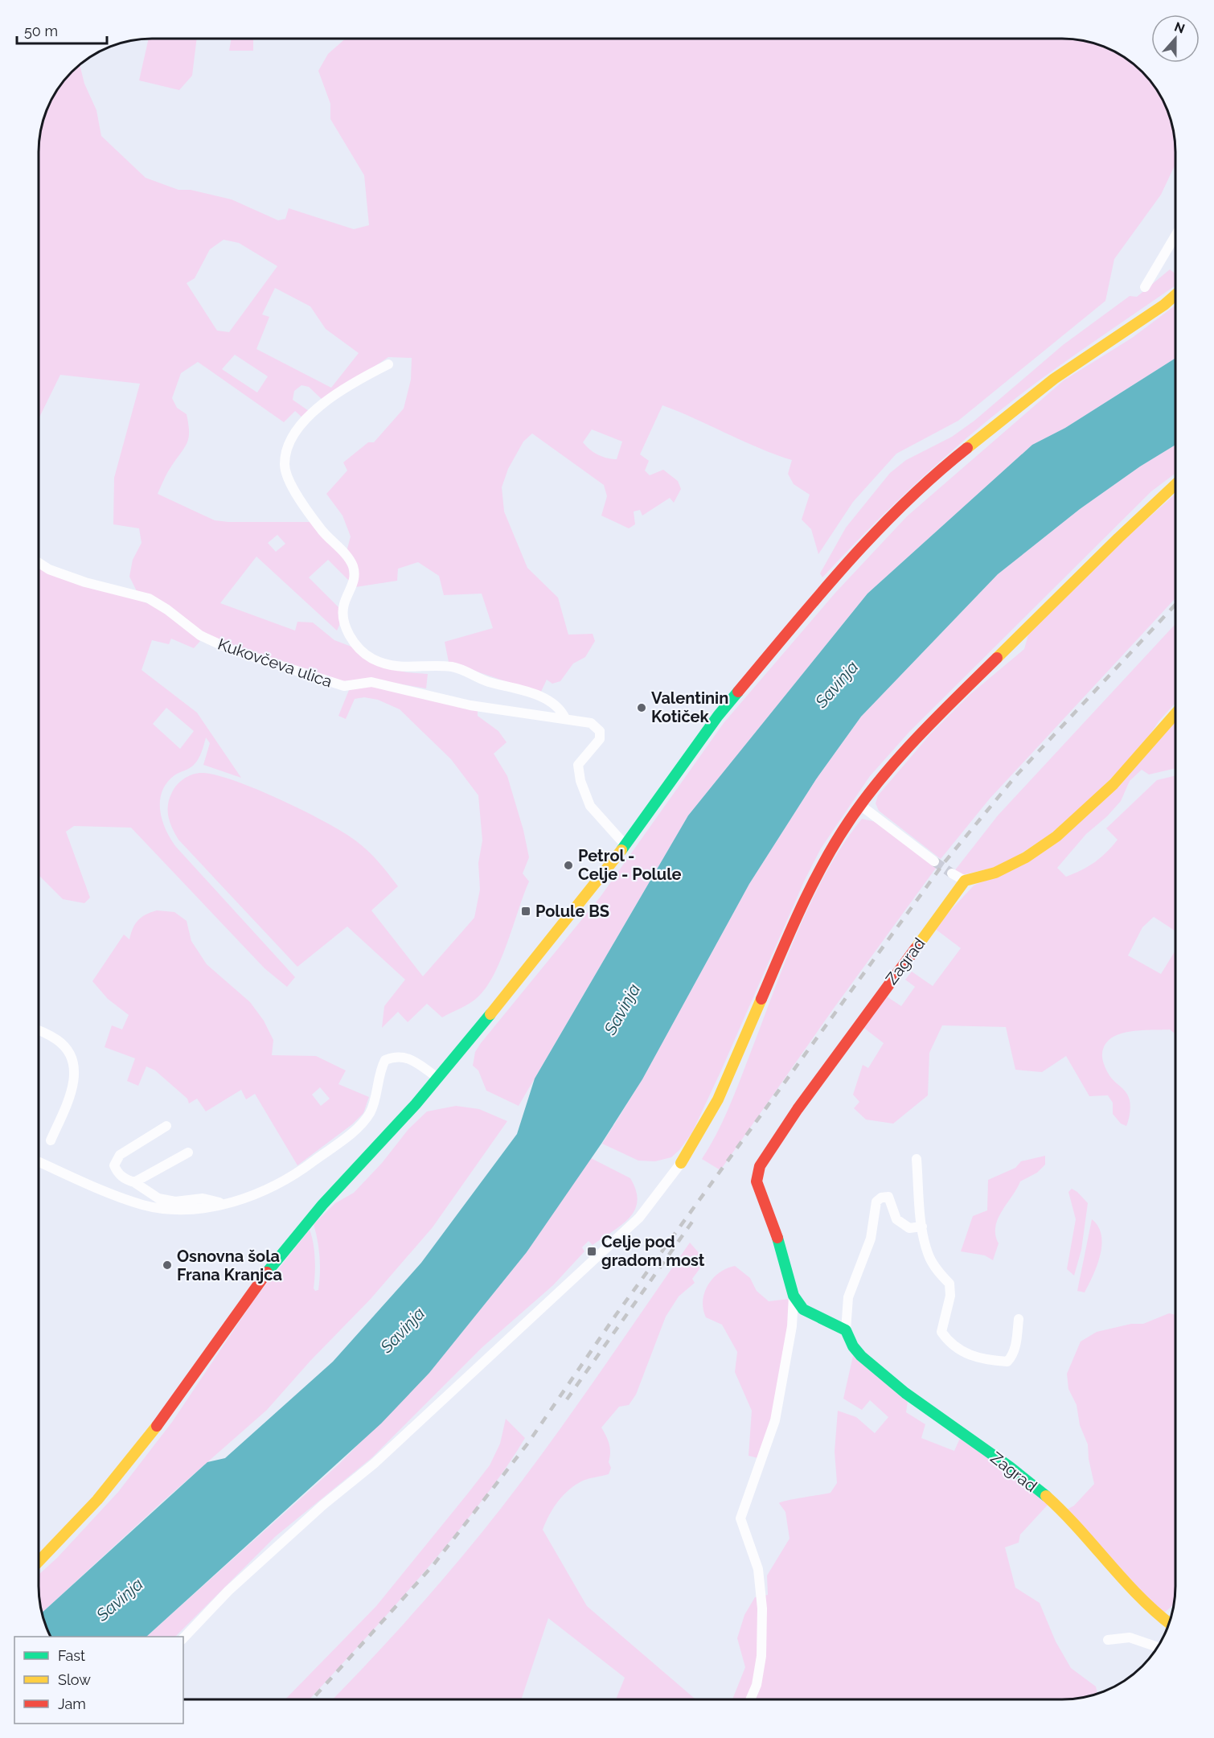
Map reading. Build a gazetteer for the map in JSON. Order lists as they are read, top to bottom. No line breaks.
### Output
{"streets":{"street":["Kukovčeva ulica","Zagrad"]},"water":["Savinja"],"places":{"other":["Valentinin Kotiček","Petrol - Celje - Polule","Osnovna šola Frana Kranjca"],"transit":["Polule BS","Celje pod gradom most"]},"legend":["Fast","Slow","Jam"],"scale_bar":"50 m","north":"top"}
